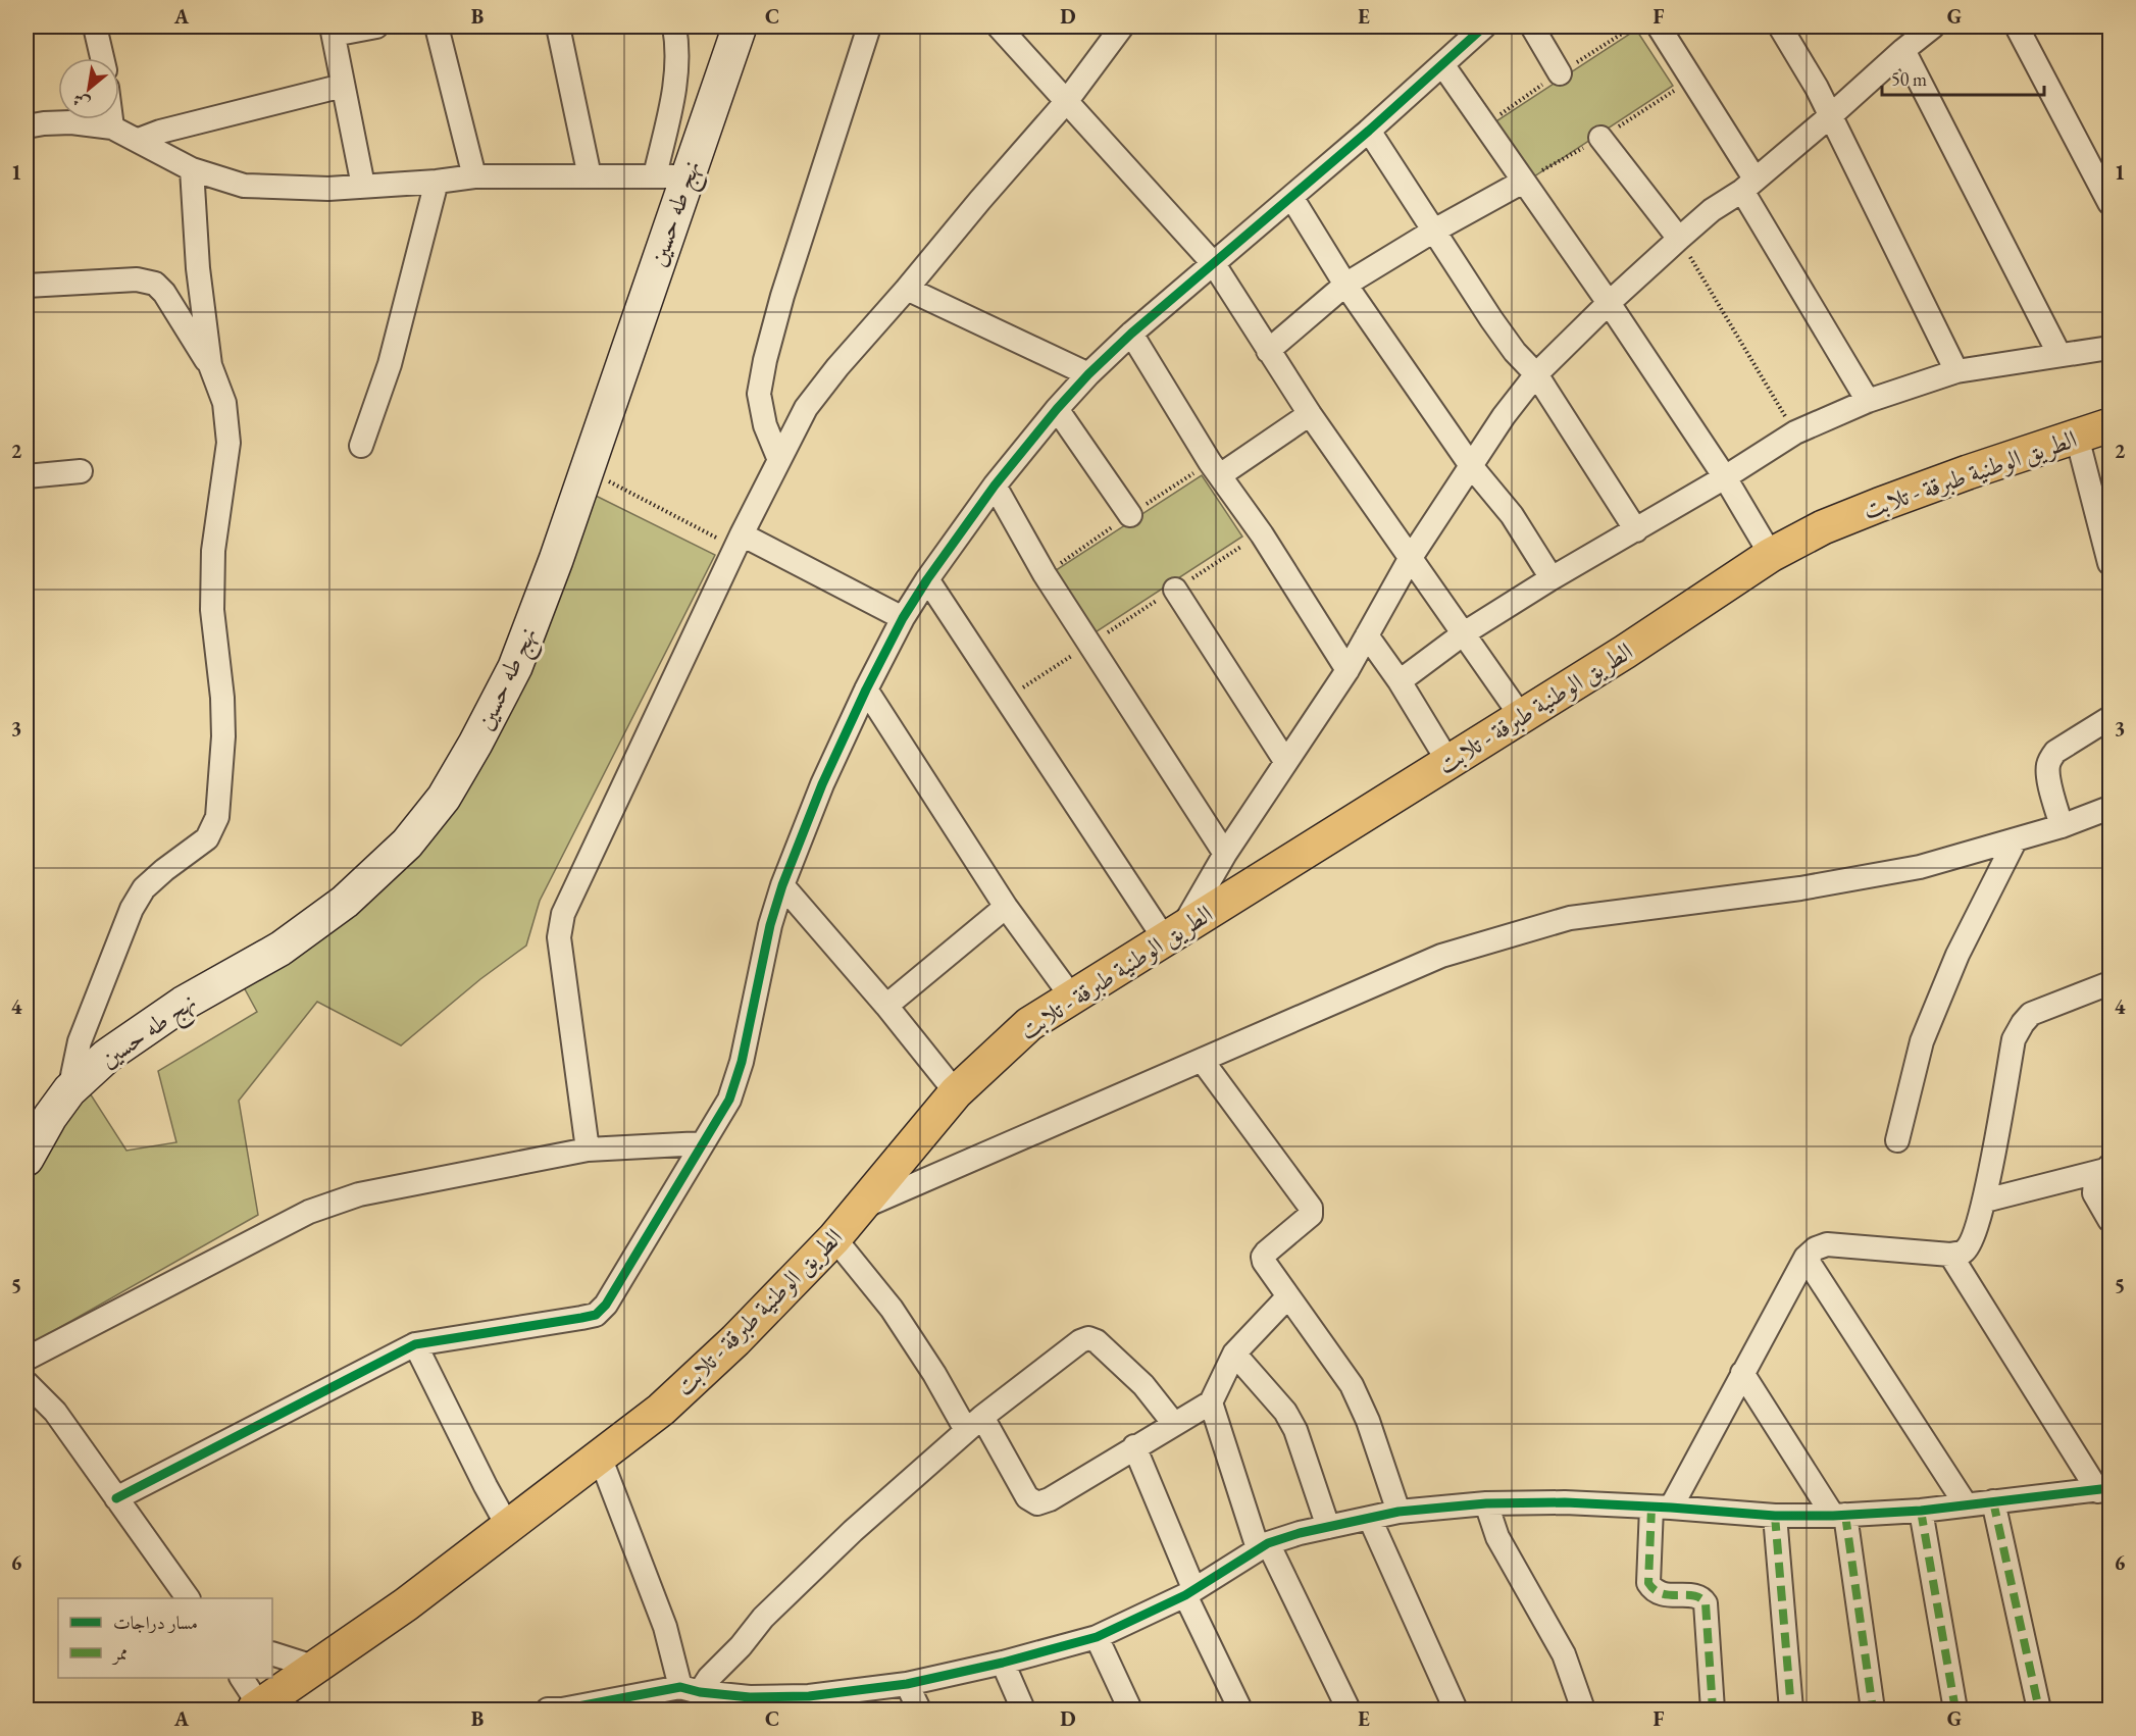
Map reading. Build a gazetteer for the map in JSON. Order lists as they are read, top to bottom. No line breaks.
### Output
{"streets":{"main road":["نهج طه حسين","الطريق الوطنية طبرقة - تلابت"]},"legend":["مسار دراجات","ممر"],"scale_bar":"50 m","north":"bottom left","grid":{"columns":["A","B","C","D","E","F","G"],"rows":["1","2","3","4","5","6"]}}
